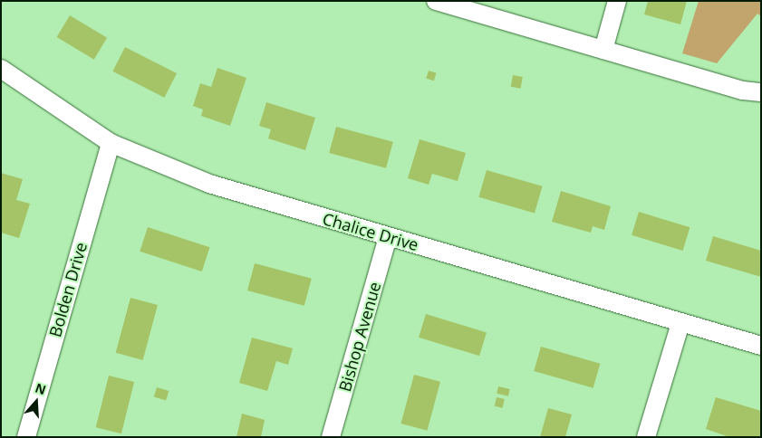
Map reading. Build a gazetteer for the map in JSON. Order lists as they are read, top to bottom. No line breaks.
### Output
{"streets":{"street":["Chalice Drive","Bolden Drive","Bishop Avenue"]},"crossings":[["Chalice Drive","Bolden Drive"],["Chalice Drive","Bishop Avenue"]],"north":"top"}
